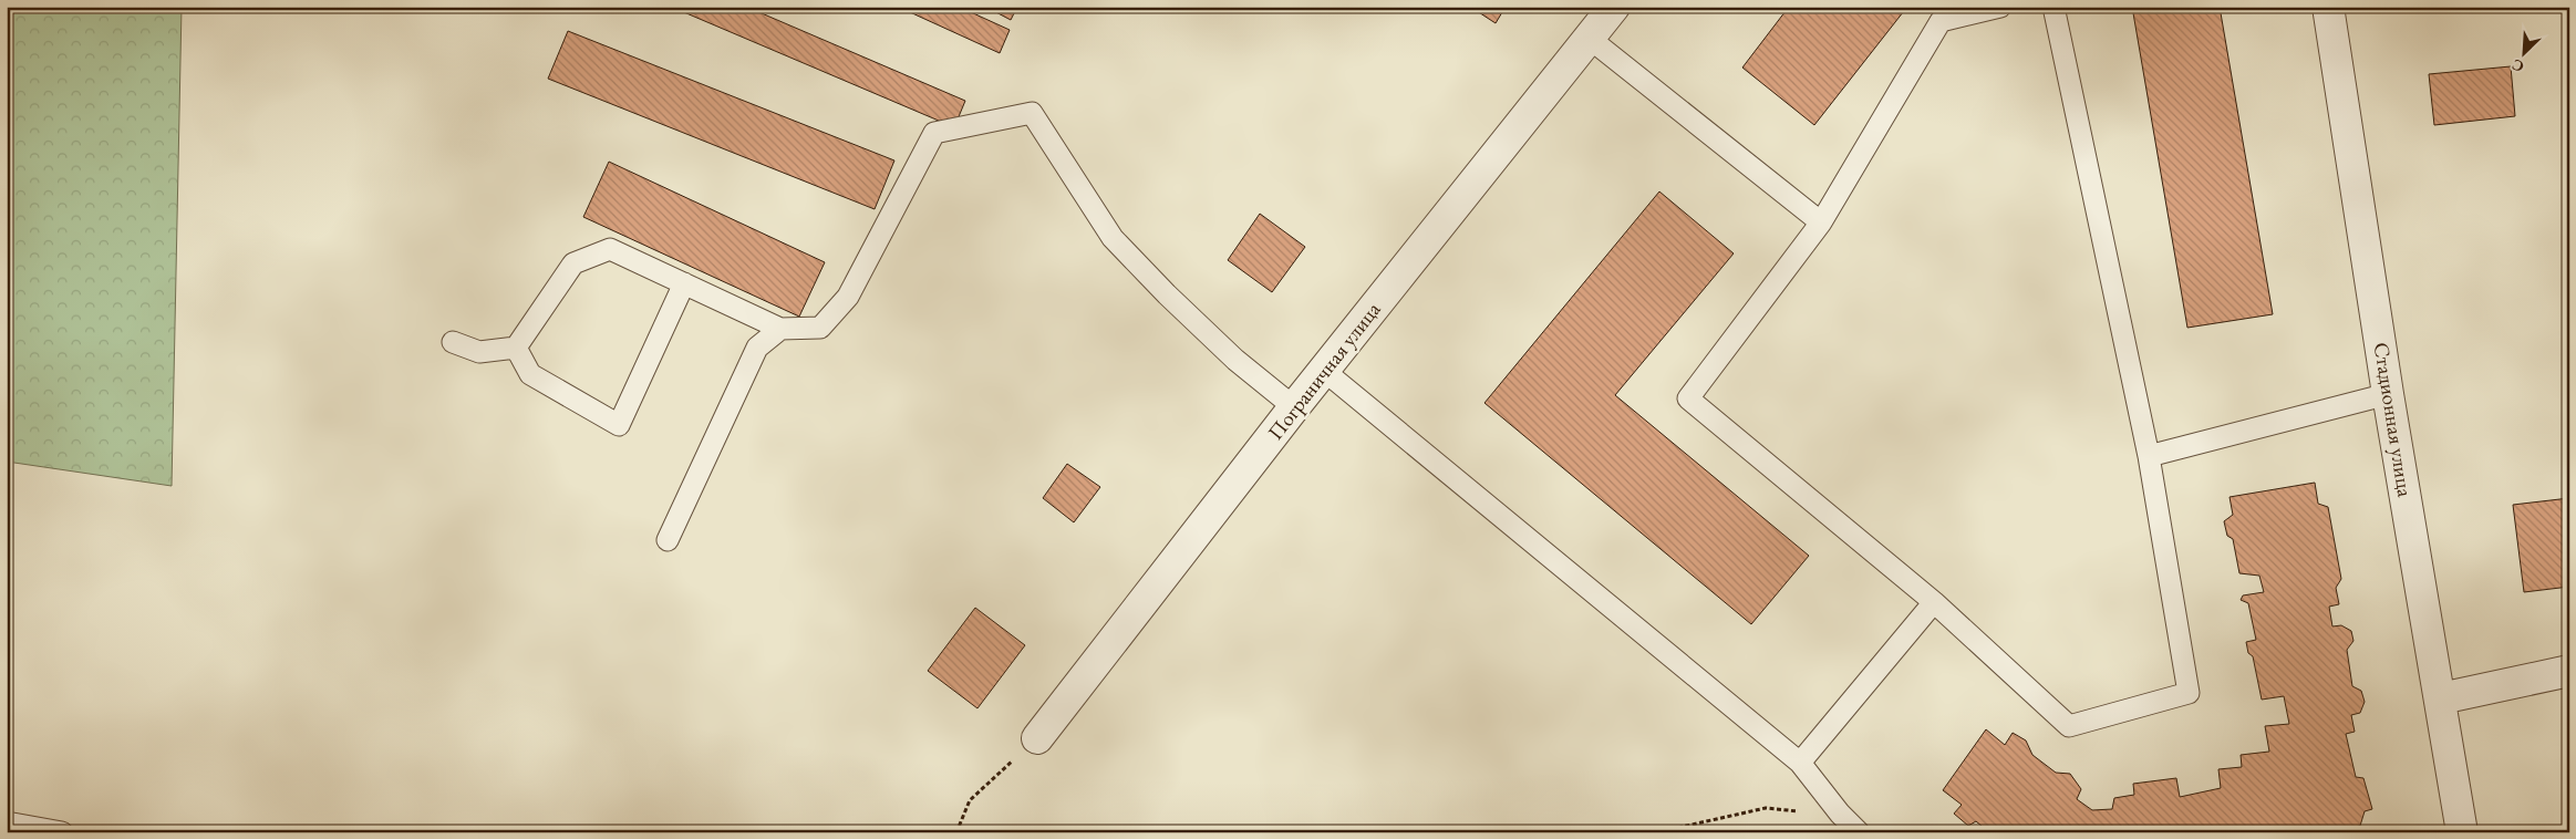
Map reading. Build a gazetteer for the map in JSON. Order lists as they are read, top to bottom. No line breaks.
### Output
{"streets":{"street":["Пограничная улица","Стадионная улица"]},"north":"bottom left"}
